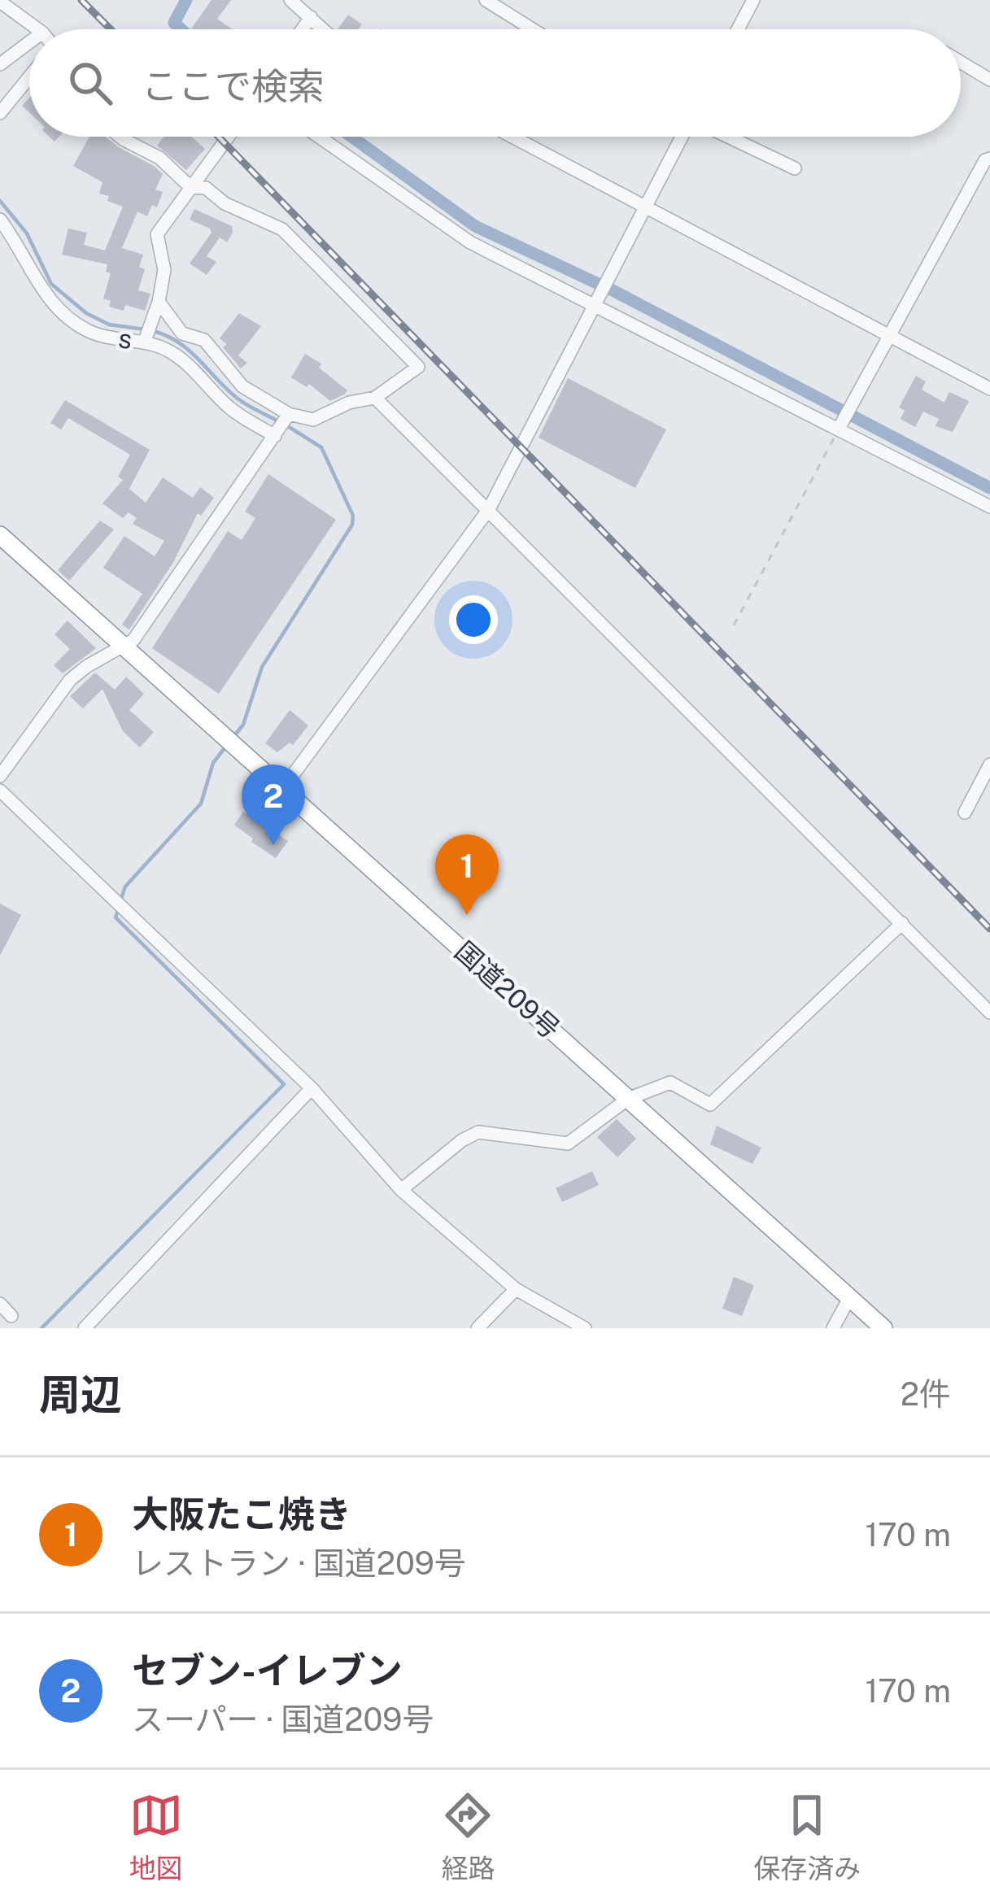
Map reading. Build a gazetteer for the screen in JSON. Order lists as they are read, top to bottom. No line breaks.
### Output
{"streets":{"highway":["国道209号"],"street":["s"]},"page":{"search":"ここで検索","pins":["2","1"],"heading":["周辺","2件"],"list":[{"mark":"1","name":"大阪たこ焼き","note":"レストラン · 国道209号","value":"170 m"},{"mark":"2","name":"セブン-イレブン","note":"スーパー · 国道209号","value":"170 m"}],"nav":["地図","経路","保存済み"]}}
